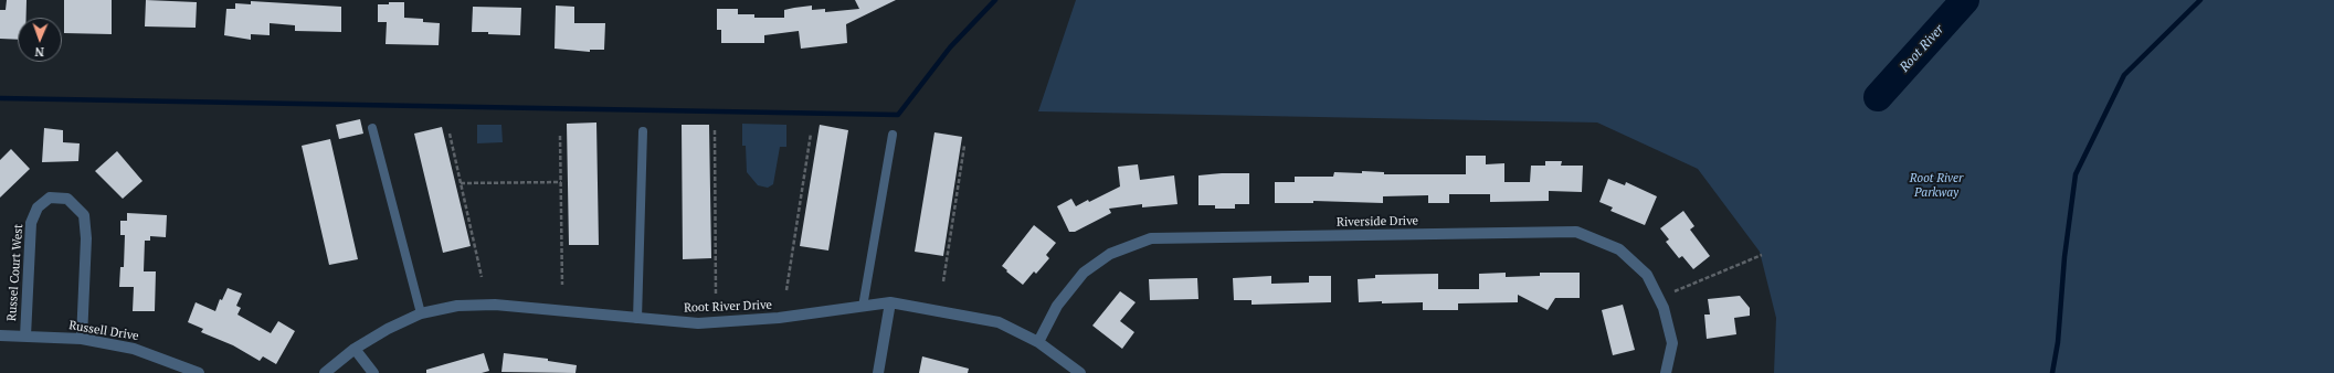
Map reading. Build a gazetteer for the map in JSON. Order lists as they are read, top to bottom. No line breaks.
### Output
{"streets":{"street":["Riverside Drive","Russel Court West","Root River Drive","Russell Drive"]},"crossings":[["Riverside Drive","Root River Drive"],["Russel Court West","Russell Drive"]],"water":["Root River"],"parks":["Root River Parkway"],"north":"bottom"}
